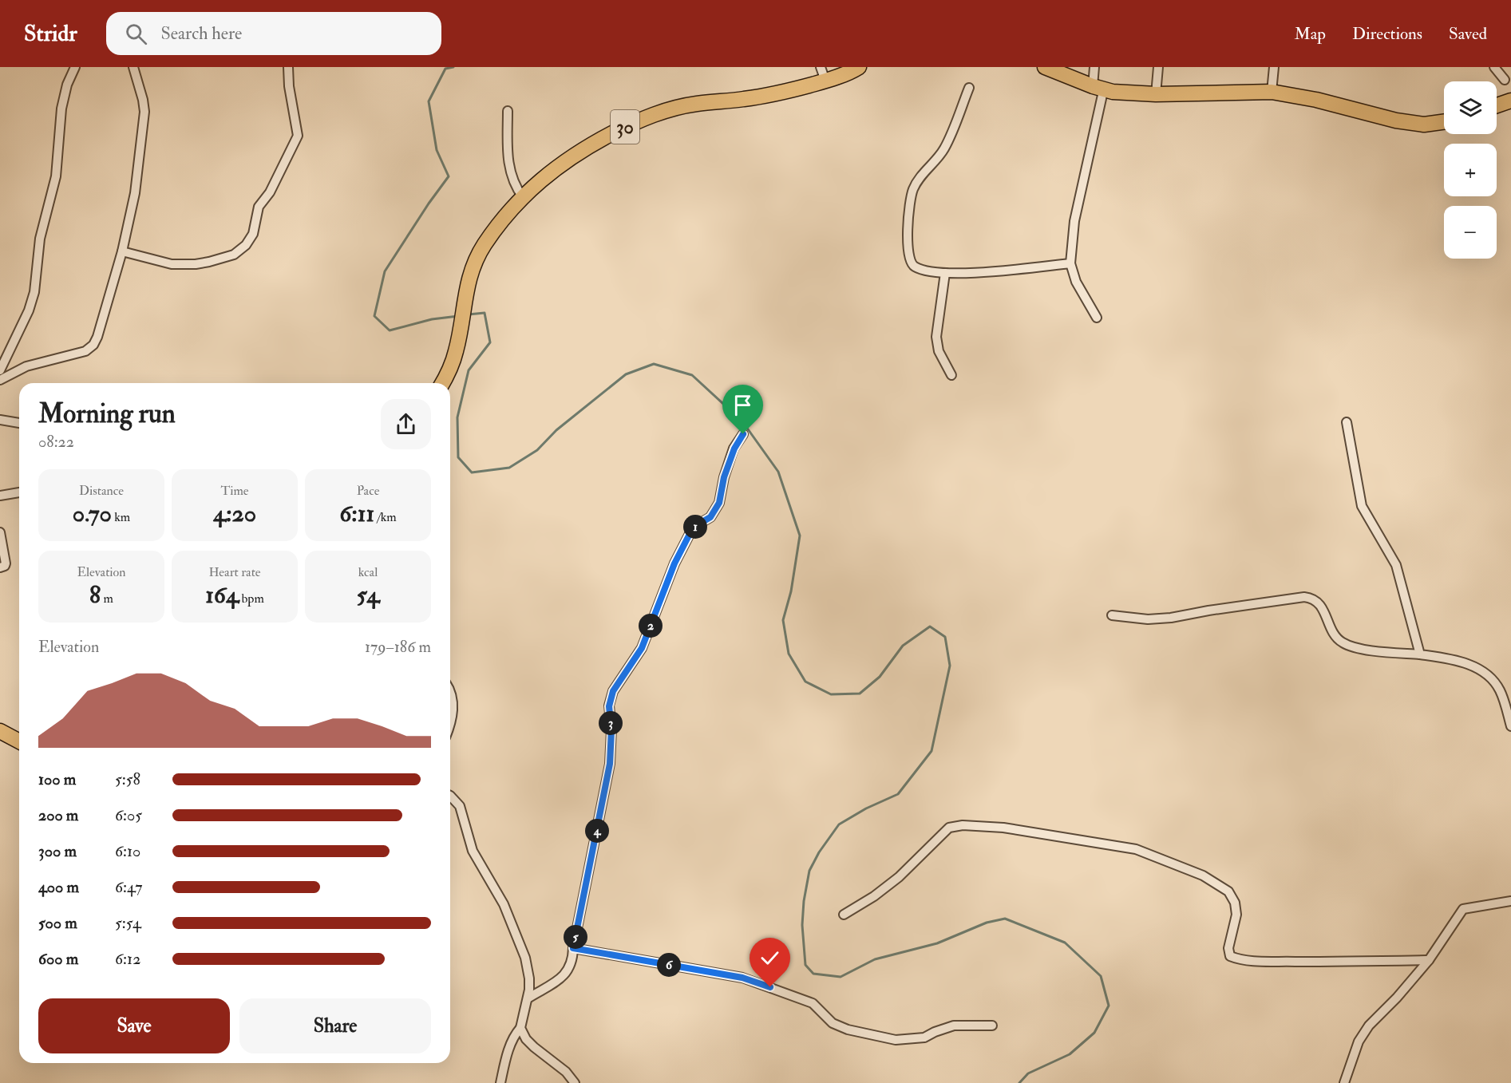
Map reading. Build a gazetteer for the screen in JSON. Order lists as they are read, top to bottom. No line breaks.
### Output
{"streets":{"highway":["30"]},"page":{"header":"Stridr","search":"Search here","nav":["Map","Directions","Saved"],"map_buttons":["+","−"],"heading":["Morning run","08:22"],"stats":[["Distance","0.70 km"],["Time","4:20"],["Pace","6:11 /km"],["Elevation","8 m"],["Heart rate","164 bpm"],["kcal","54"]],"pins":["1","2","3","4","5","6"],"chart":["Elevation","179–186 m"],"list":[{"name":"100 m","note":"5:58"},{"name":"200 m","note":"6:05"},{"name":"300 m","note":"6:10"},{"name":"400 m","note":"6:47"},{"name":"500 m","note":"5:54"},{"name":"600 m","note":"6:12"}],"buttons":["Save","Share"]}}
